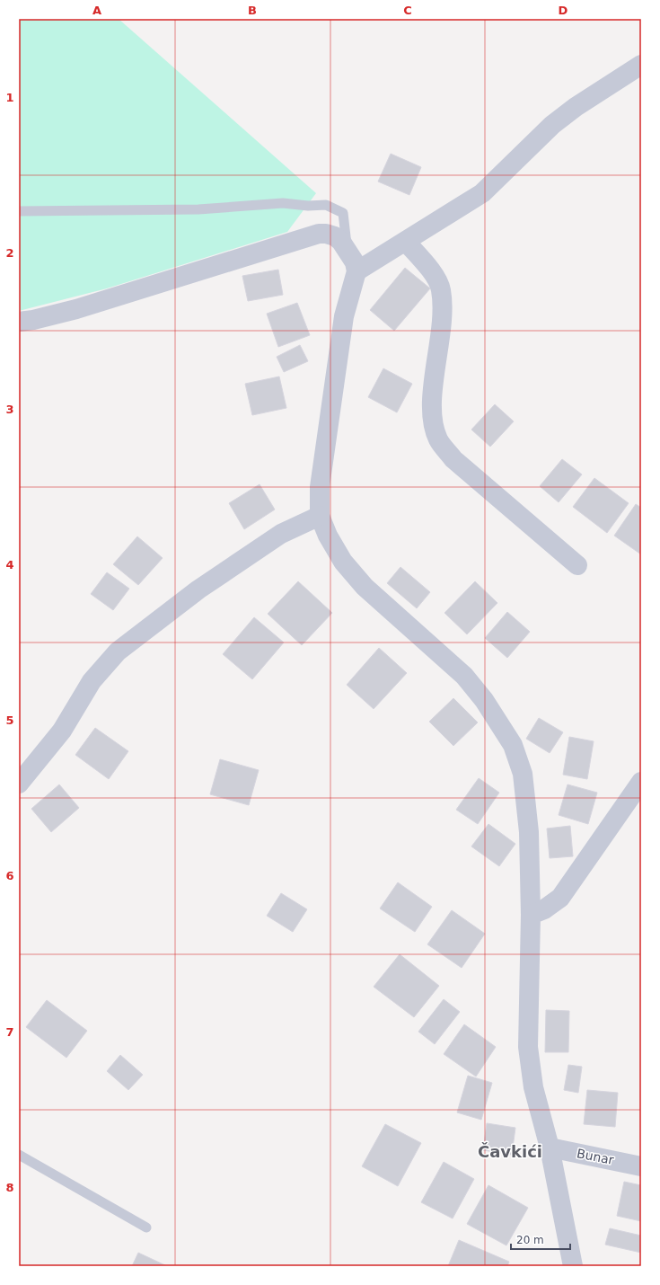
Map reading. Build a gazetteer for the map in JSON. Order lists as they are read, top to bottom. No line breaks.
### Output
{"streets":{"street":["Bunar"]},"districts":["Čavkići"],"scale_bar":"20 m","grid":{"columns":["A","B","C","D"],"rows":["1","2","3","4","5","6","7","8"]}}
